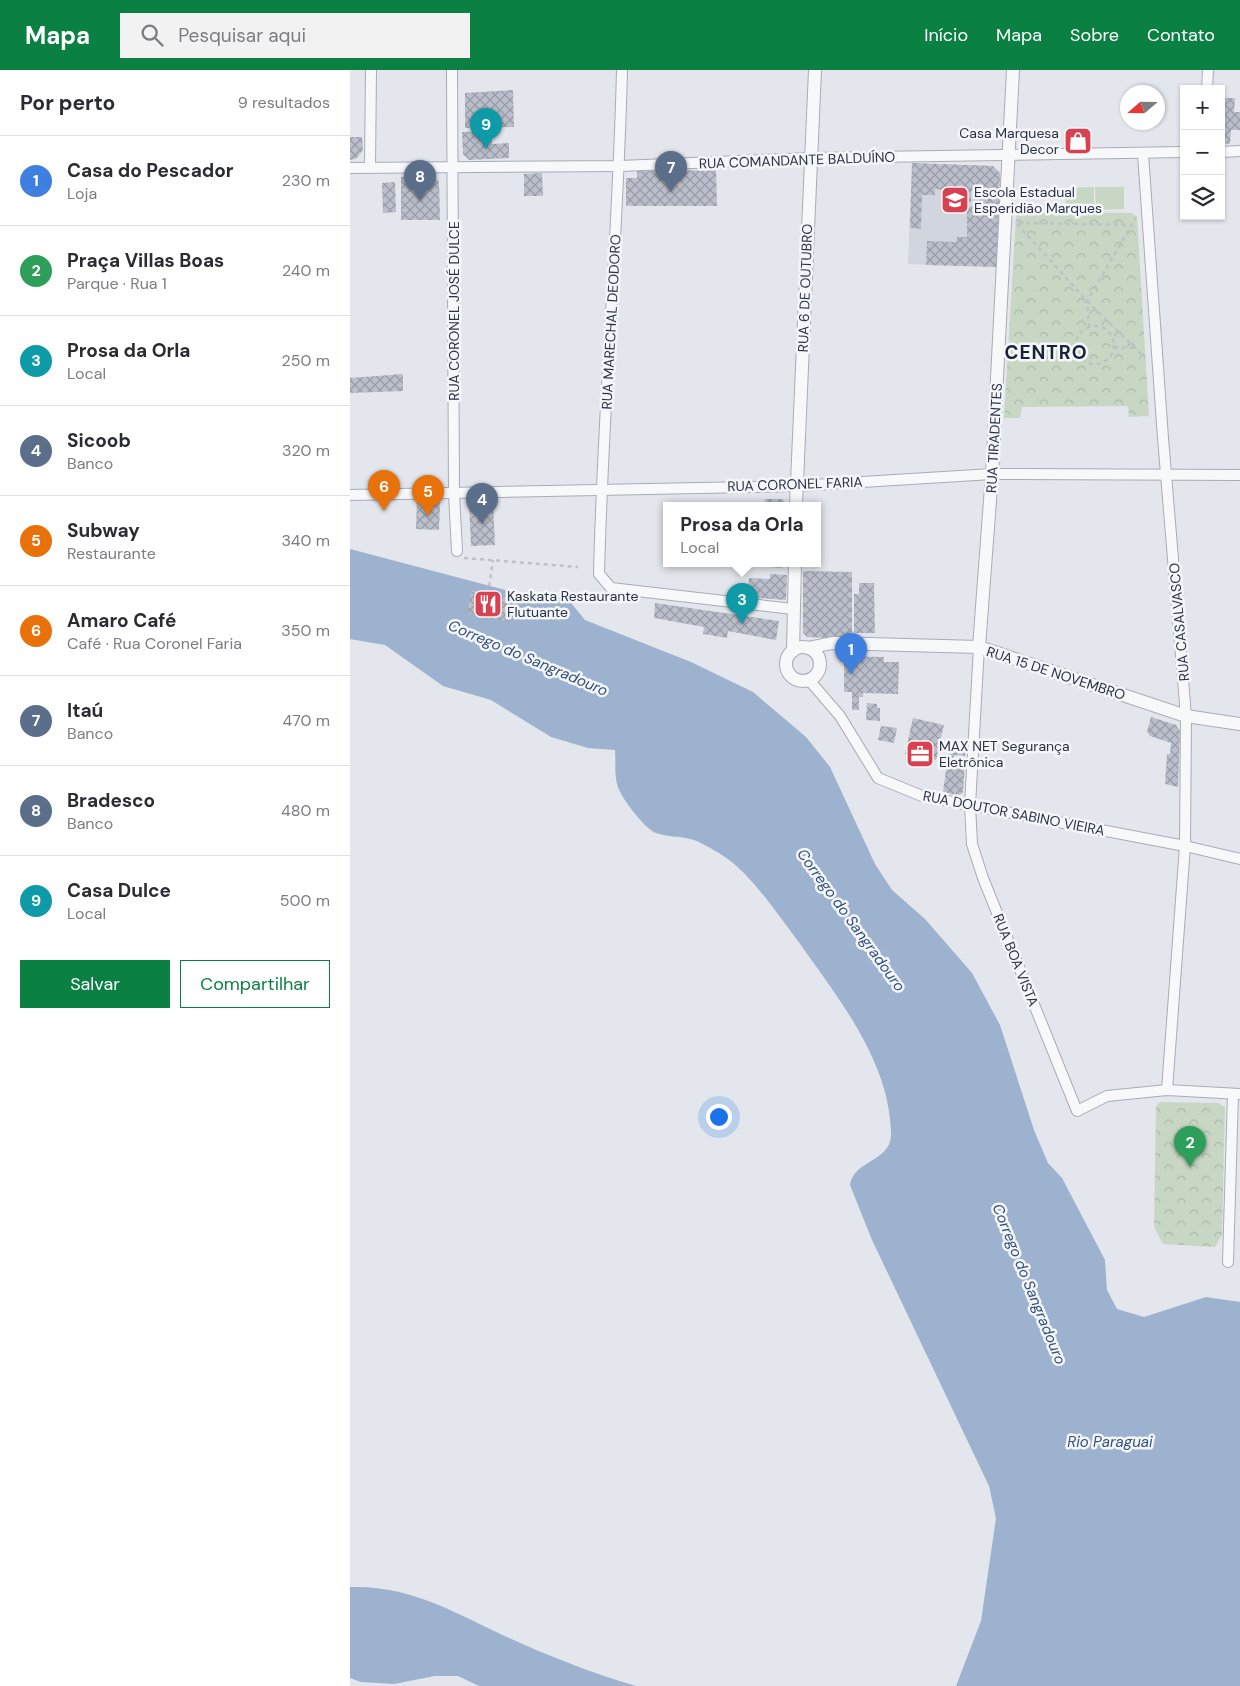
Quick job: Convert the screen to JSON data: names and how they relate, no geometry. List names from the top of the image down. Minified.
{"streets":{"street":["RUA COMANDANTE BALDUÍNO","RUA 6 DE OUTUBRO","RUA CORONEL JOSÉ DULCE","RUA MARECHAL DEODORO","RUA TIRADENTES","RUA CORONEL FARIA","RUA CASALVASCO","RUA 15 DE NOVEMBRO","RUA DOUTOR SABINO VIEIRA","RUA BOA VISTA"]},"crossings":[["RUA COMANDANTE BALDUÍNO","RUA 6 DE OUTUBRO"],["RUA COMANDANTE BALDUÍNO","RUA CORONEL JOSÉ DULCE"],["RUA COMANDANTE BALDUÍNO","RUA MARECHAL DEODORO"],["RUA COMANDANTE BALDUÍNO","RUA TIRADENTES"],["RUA COMANDANTE BALDUÍNO","RUA CASALVASCO"],["RUA 6 DE OUTUBRO","RUA CORONEL FARIA"],["RUA CORONEL JOSÉ DULCE","RUA CORONEL FARIA"],["RUA MARECHAL DEODORO","RUA CORONEL FARIA"],["RUA TIRADENTES","RUA CORONEL FARIA"],["RUA TIRADENTES","RUA 15 DE NOVEMBRO"],["RUA TIRADENTES","RUA DOUTOR SABINO VIEIRA"],["RUA TIRADENTES","RUA BOA VISTA"],["RUA CORONEL FARIA","RUA CASALVASCO"],["RUA CASALVASCO","RUA 15 DE NOVEMBRO"],["RUA CASALVASCO","RUA DOUTOR SABINO VIEIRA"],["RUA CASALVASCO","RUA BOA VISTA"],["RUA 15 DE NOVEMBRO","RUA DOUTOR SABINO VIEIRA"],["RUA DOUTOR SABINO VIEIRA","RUA BOA VISTA"]],"districts":["CENTRO"],"water":["Corrego do Sangradouro","Rio Paraguai"],"places":{"shop":["Casa Marquesa Decor"],"school or university":["Escola Estadual Esperidião Marques"],"restaurant":["Kaskata Restaurante Flutuante"],"office":["MAX NET Segurança Eletrônica"]},"north":"left","page":{"header":"Mapa","search":"Pesquisar aqui","nav":["Início","Mapa","Sobre","Contato"],"heading":["Por perto","9 resultados"],"map_buttons":["+","−"],"pins":["9","7","8","6","5","4","3","1","2"],"list":[{"mark":"1","name":"Casa do Pescador","note":"Loja","value":"230 m"},{"mark":"2","name":"Praça Villas Boas","note":"Parque · Rua 1","value":"240 m"},{"mark":"3","name":"Prosa da Orla","note":"Local","value":"250 m"},{"mark":"4","name":"Sicoob","note":"Banco","value":"320 m"},{"mark":"5","name":"Subway","note":"Restaurante","value":"340 m"},{"mark":"6","name":"Amaro Café","note":"Café · Rua Coronel Faria","value":"350 m"},{"mark":"7","name":"Itaú","note":"Banco","value":"470 m"},{"mark":"8","name":"Bradesco","note":"Banco","value":"480 m"},{"mark":"9","name":"Casa Dulce","note":"Local","value":"500 m"}],"popup":["Prosa da Orla","Local"],"buttons":["Salvar","Compartilhar"]}}
